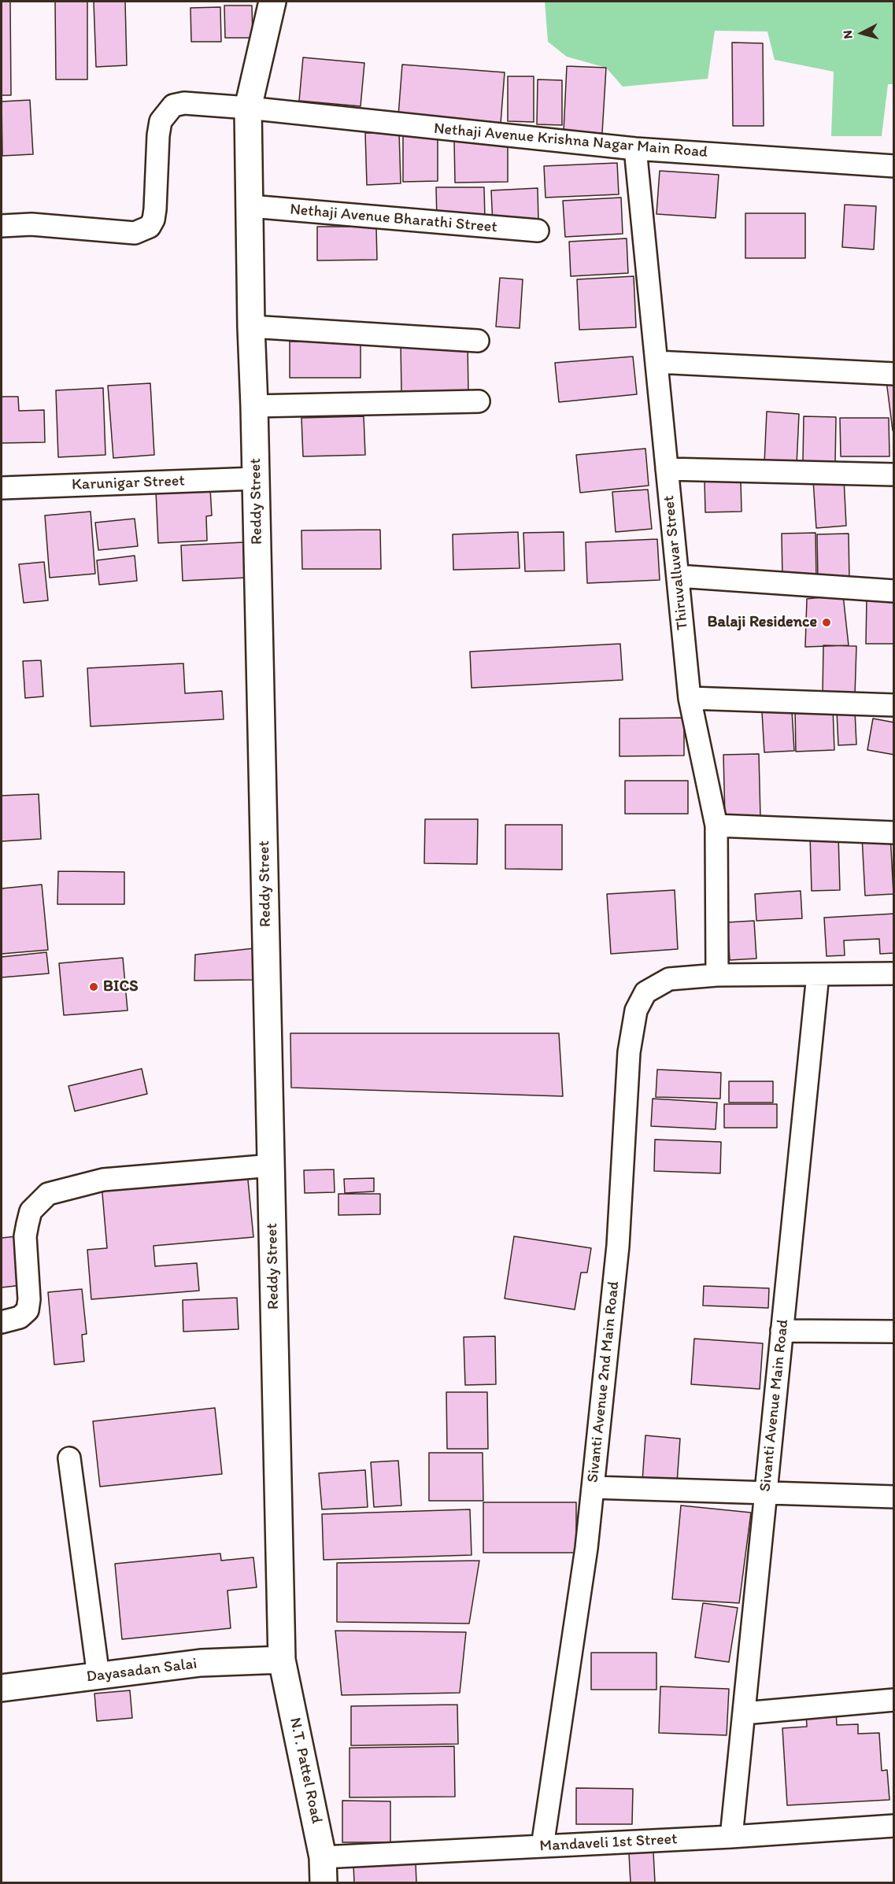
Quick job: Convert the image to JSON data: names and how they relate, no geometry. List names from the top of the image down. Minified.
{"streets":{"street":["Nethaji Avenue Krishna Nagar Main Road","Nethaji Avenue Bharathi Street","Karunigar Street","Reddy Street","Thiruvalluvar Street","Sivanti Avenue 2nd Main Road","Sivanti Avenue Main Road","Dayasadan Salai","N.T. Pattel Road","Mandaveli 1st Street"]},"crossings":[["Nethaji Avenue Krishna Nagar Main Road","Reddy Street"],["Nethaji Avenue Krishna Nagar Main Road","Thiruvalluvar Street"],["Nethaji Avenue Bharathi Street","Reddy Street"],["Karunigar Street","Reddy Street"],["Reddy Street","Dayasadan Salai"],["Reddy Street","N.T. Pattel Road"],["Thiruvalluvar Street","Sivanti Avenue 2nd Main Road"],["Sivanti Avenue 2nd Main Road","Sivanti Avenue Main Road"],["Sivanti Avenue 2nd Main Road","Mandaveli 1st Street"],["Sivanti Avenue Main Road","Mandaveli 1st Street"],["Dayasadan Salai","N.T. Pattel Road"],["N.T. Pattel Road","Mandaveli 1st Street"]],"places":["Balaji Residence","BICS"],"north":"left"}
